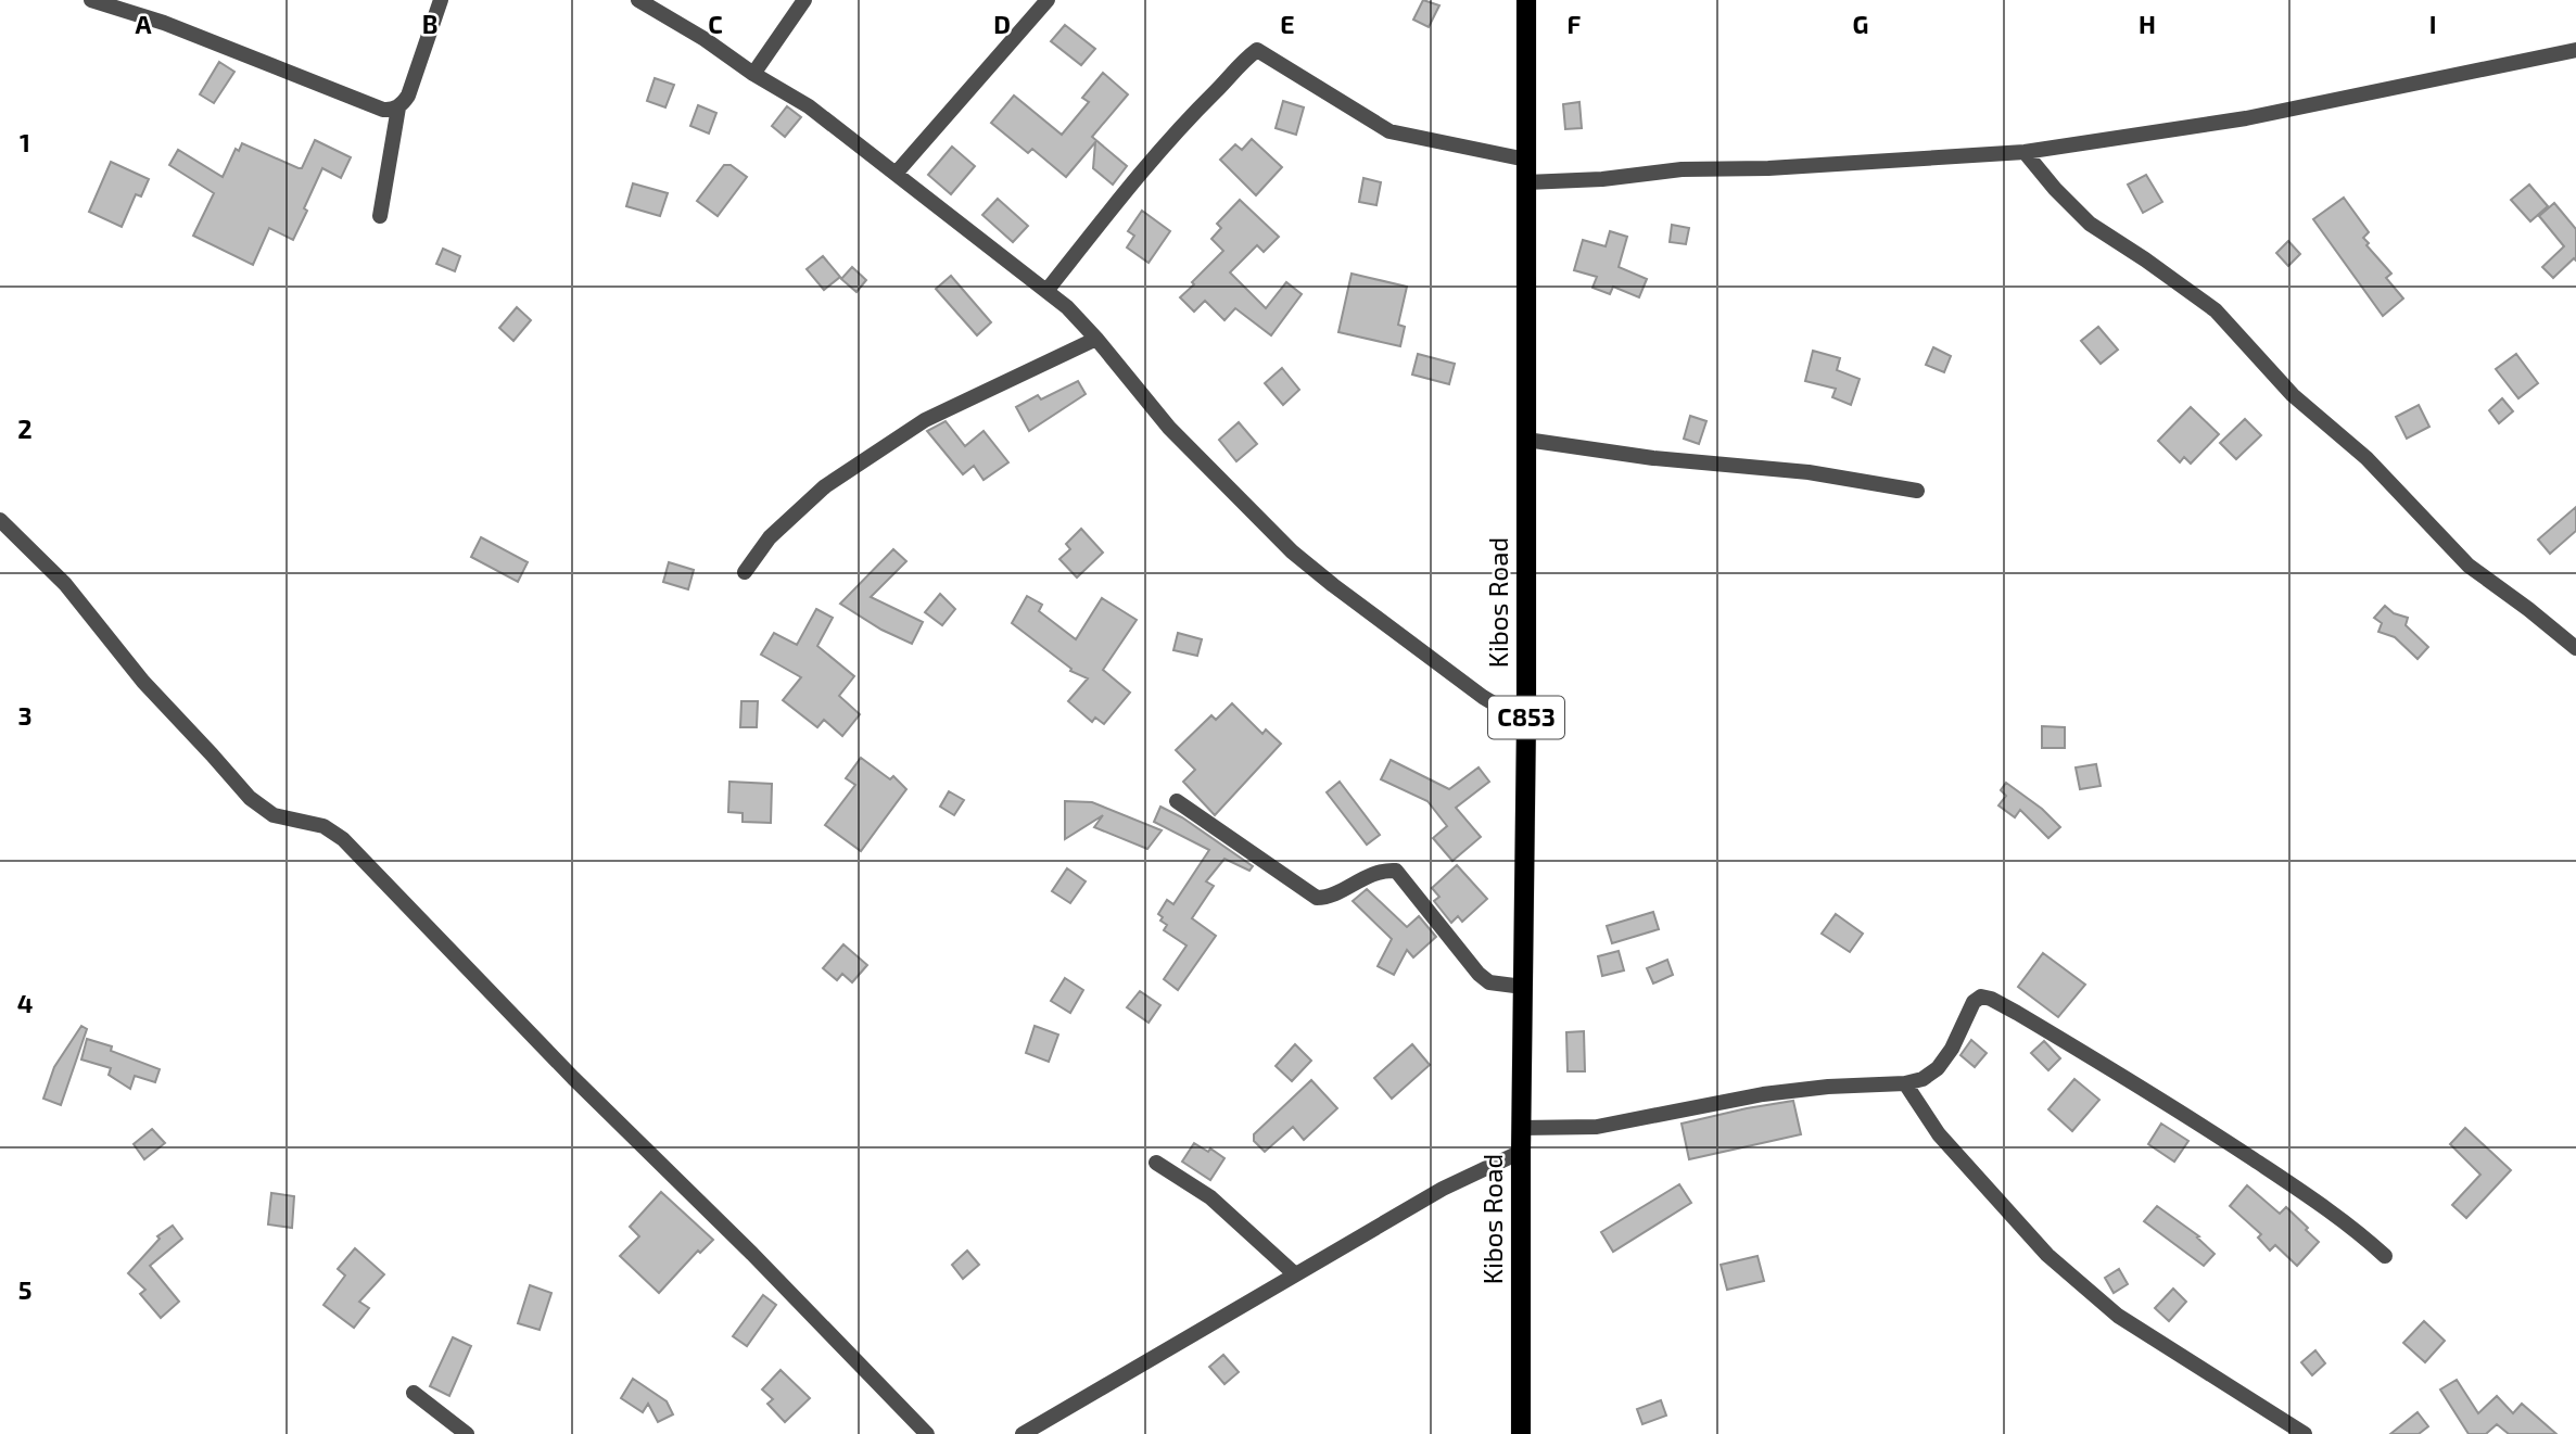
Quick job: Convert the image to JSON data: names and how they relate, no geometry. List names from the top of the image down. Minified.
{"streets":{"main road":["Kibos Road","C853"]},"grid":{"columns":["A","B","C","D","E","F","G","H","I"],"rows":["1","2","3","4","5"]}}
